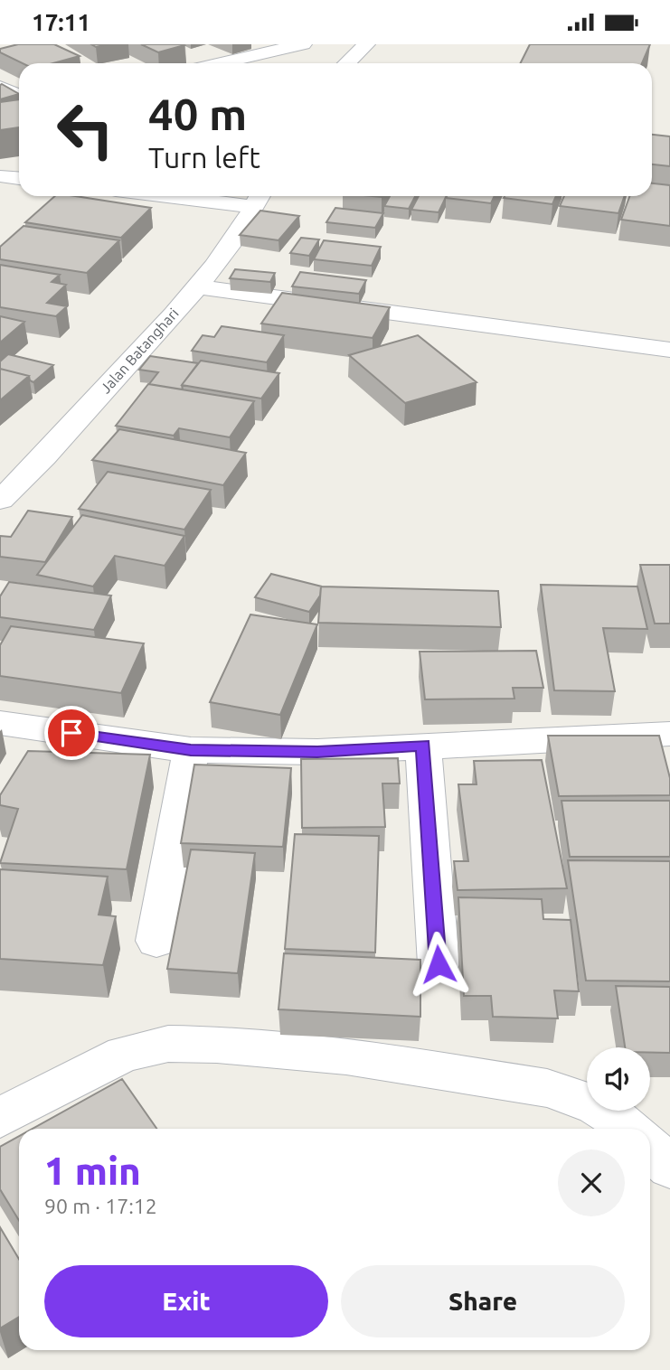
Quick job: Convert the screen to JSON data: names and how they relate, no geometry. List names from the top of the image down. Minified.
{"streets":{"street":["Jalan Batanghari"]},"page":{"status":"17:11","turn":["40 m","Turn left"],"heading":["1 min","90 m · 17:12"],"buttons":["Exit","Share"]}}
